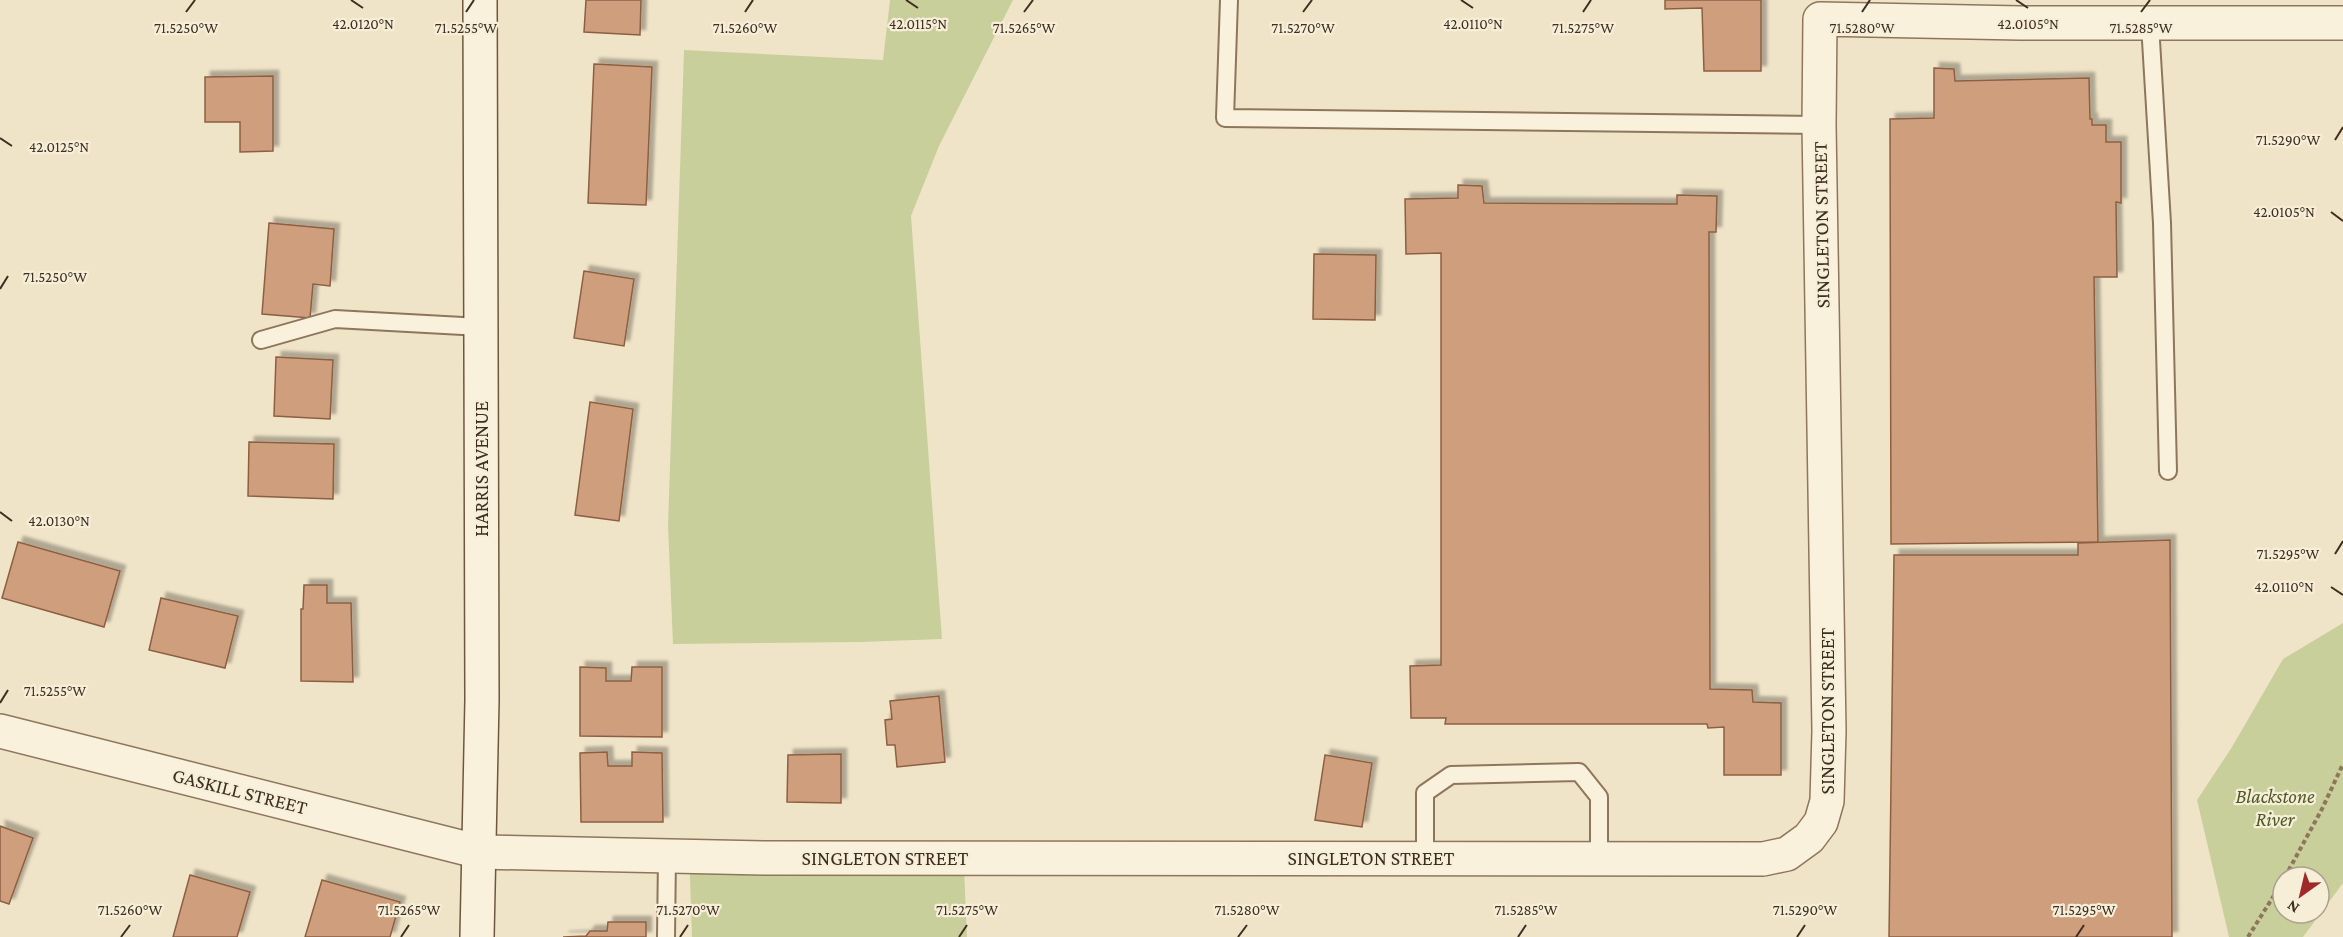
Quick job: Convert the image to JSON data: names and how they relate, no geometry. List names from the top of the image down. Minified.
{"streets":{"street":["SINGLETON STREET","HARRIS AVENUE","GASKILL STREET"]},"crossings":[["SINGLETON STREET","HARRIS AVENUE"],["SINGLETON STREET","GASKILL STREET"],["HARRIS AVENUE","GASKILL STREET"]],"parks":["Blackstone River"],"north":"bottom left","coordinates":["42.0120°N","42.0115°N","42.0110°N","42.0105°N","71.5250°W","71.5255°W","71.5260°W","71.5265°W","71.5270°W","71.5275°W","71.5280°W","71.5285°W","71.5290°W","42.0125°N","42.0130°N","71.5295°W"]}
